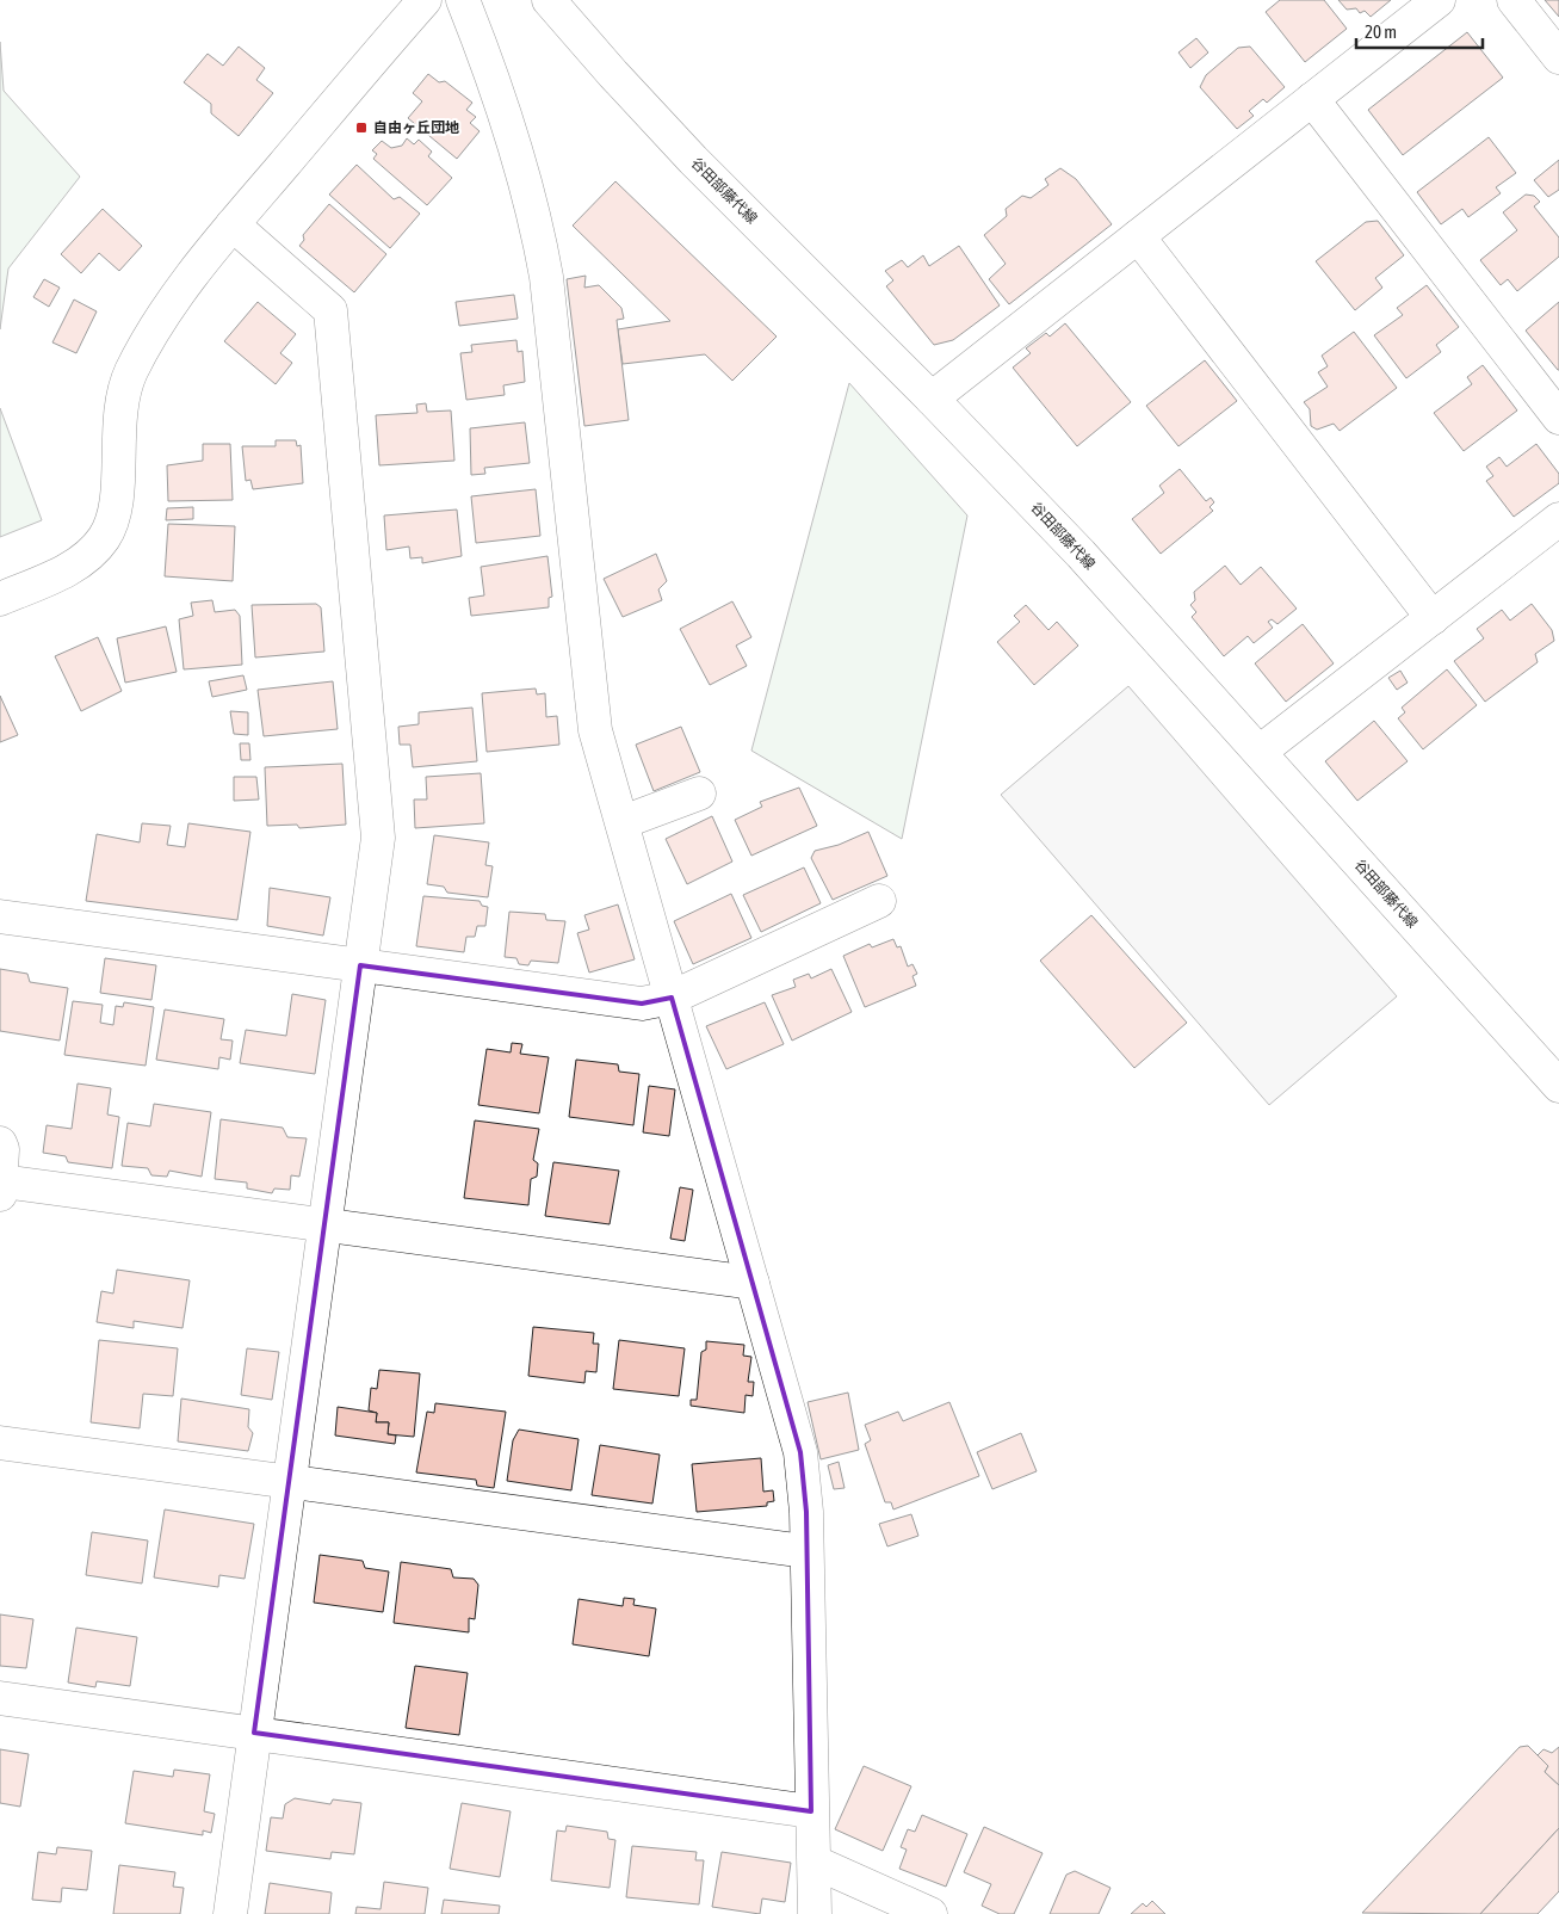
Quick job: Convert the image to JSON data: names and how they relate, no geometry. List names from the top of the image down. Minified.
{"streets":{"street":["谷田部藤代線"]},"places":{"transit":["自由ヶ丘団地"]},"scale_bar":"20 m"}
